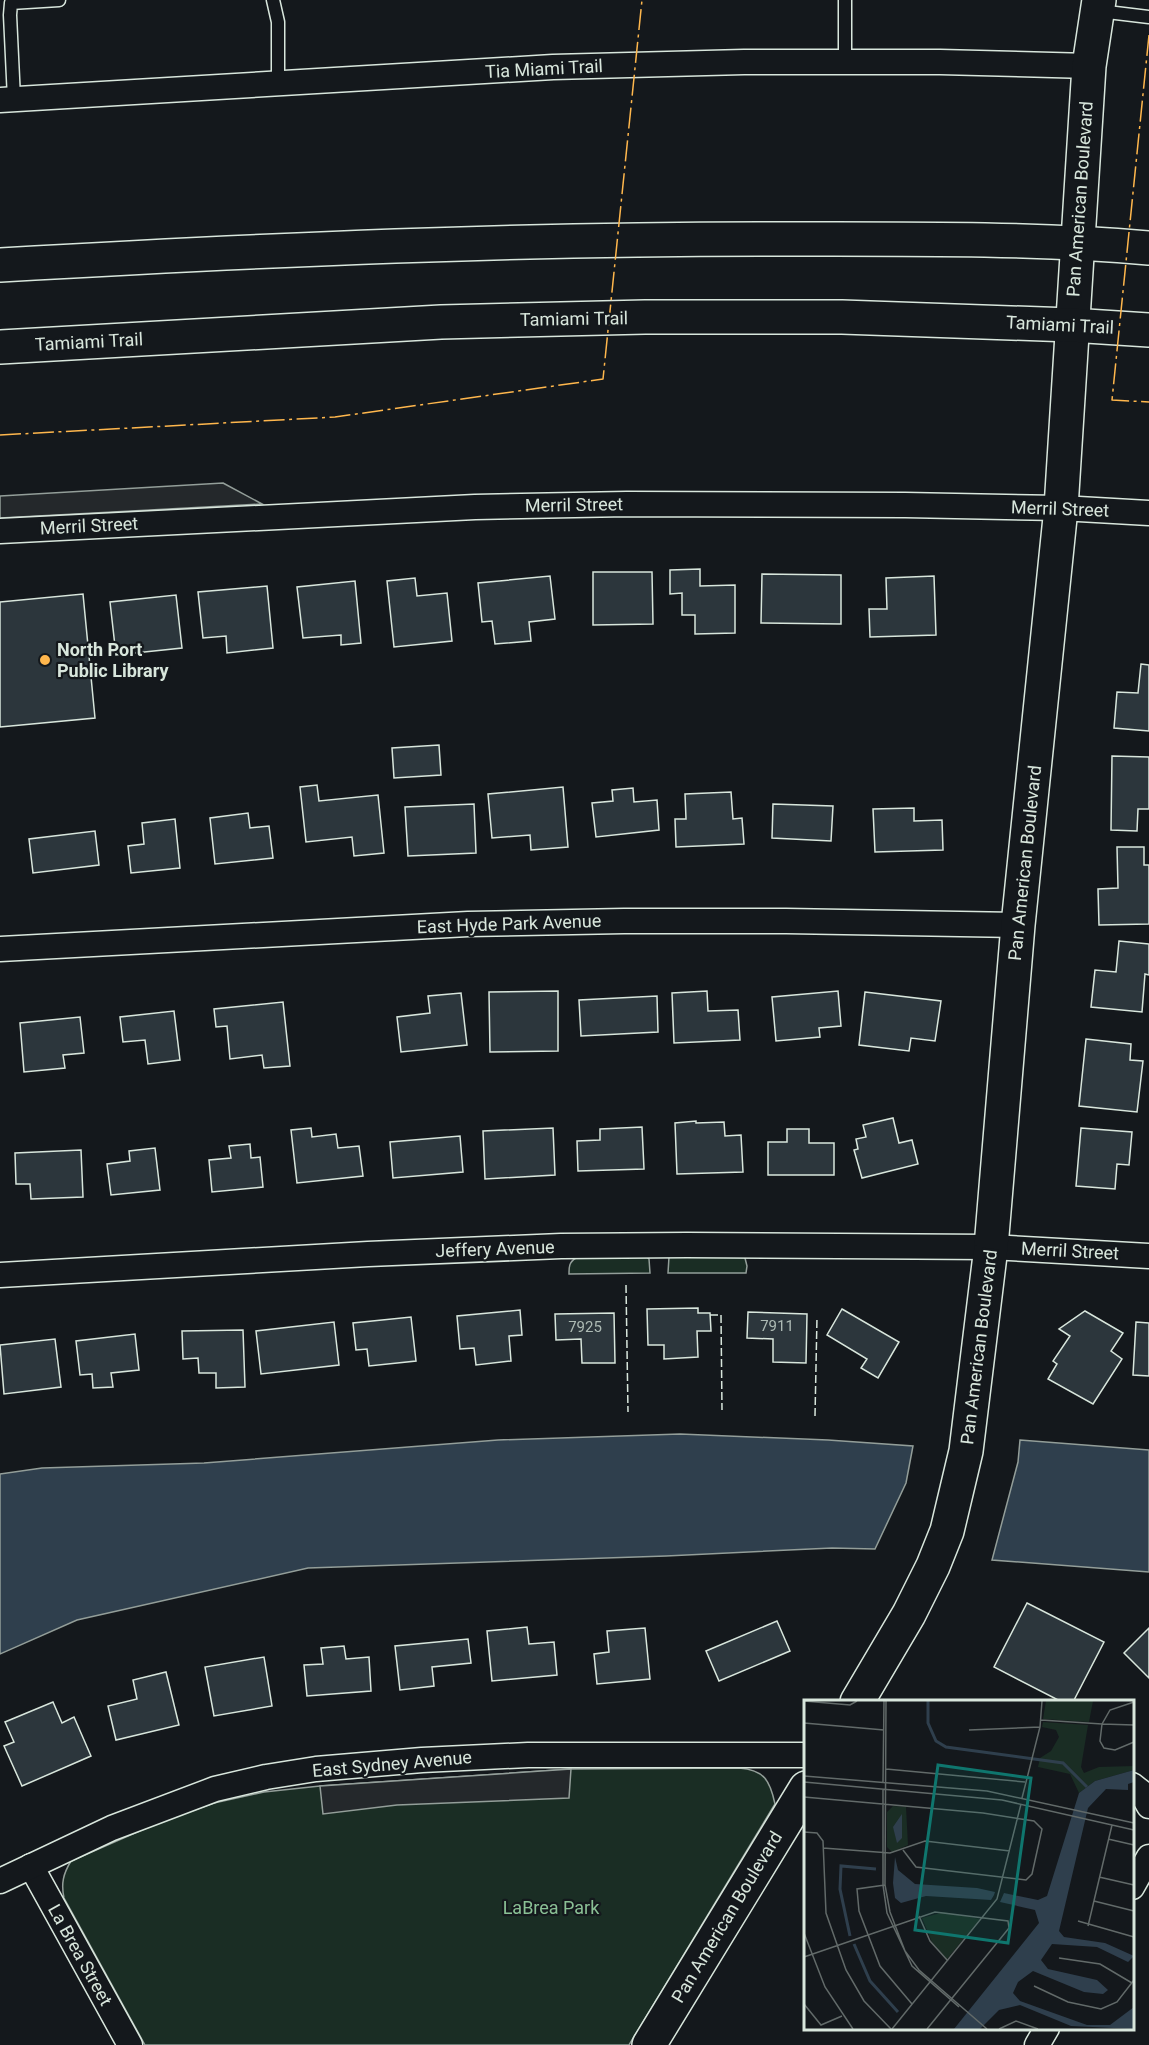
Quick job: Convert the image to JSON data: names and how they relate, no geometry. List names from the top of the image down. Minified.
{"streets":{"main road":["Pan American Boulevard","Tamiami Trail"],"street":["Tia Miami Trail","Merril Street","East Hyde Park Avenue","Jeffery Avenue","East Sydney Avenue","La Brea Street"]},"crossings":[["Tia Miami Trail","Pan American Boulevard"],["Pan American Boulevard","Tamiami Trail"],["Pan American Boulevard","Merril Street"],["Pan American Boulevard","East Hyde Park Avenue"],["Pan American Boulevard","Jeffery Avenue"],["Merril Street","Jeffery Avenue"],["East Sydney Avenue","La Brea Street"]],"parks":["LaBrea Park"],"places":["North Port Public Library"],"house_numbers":["7911","7925"]}
